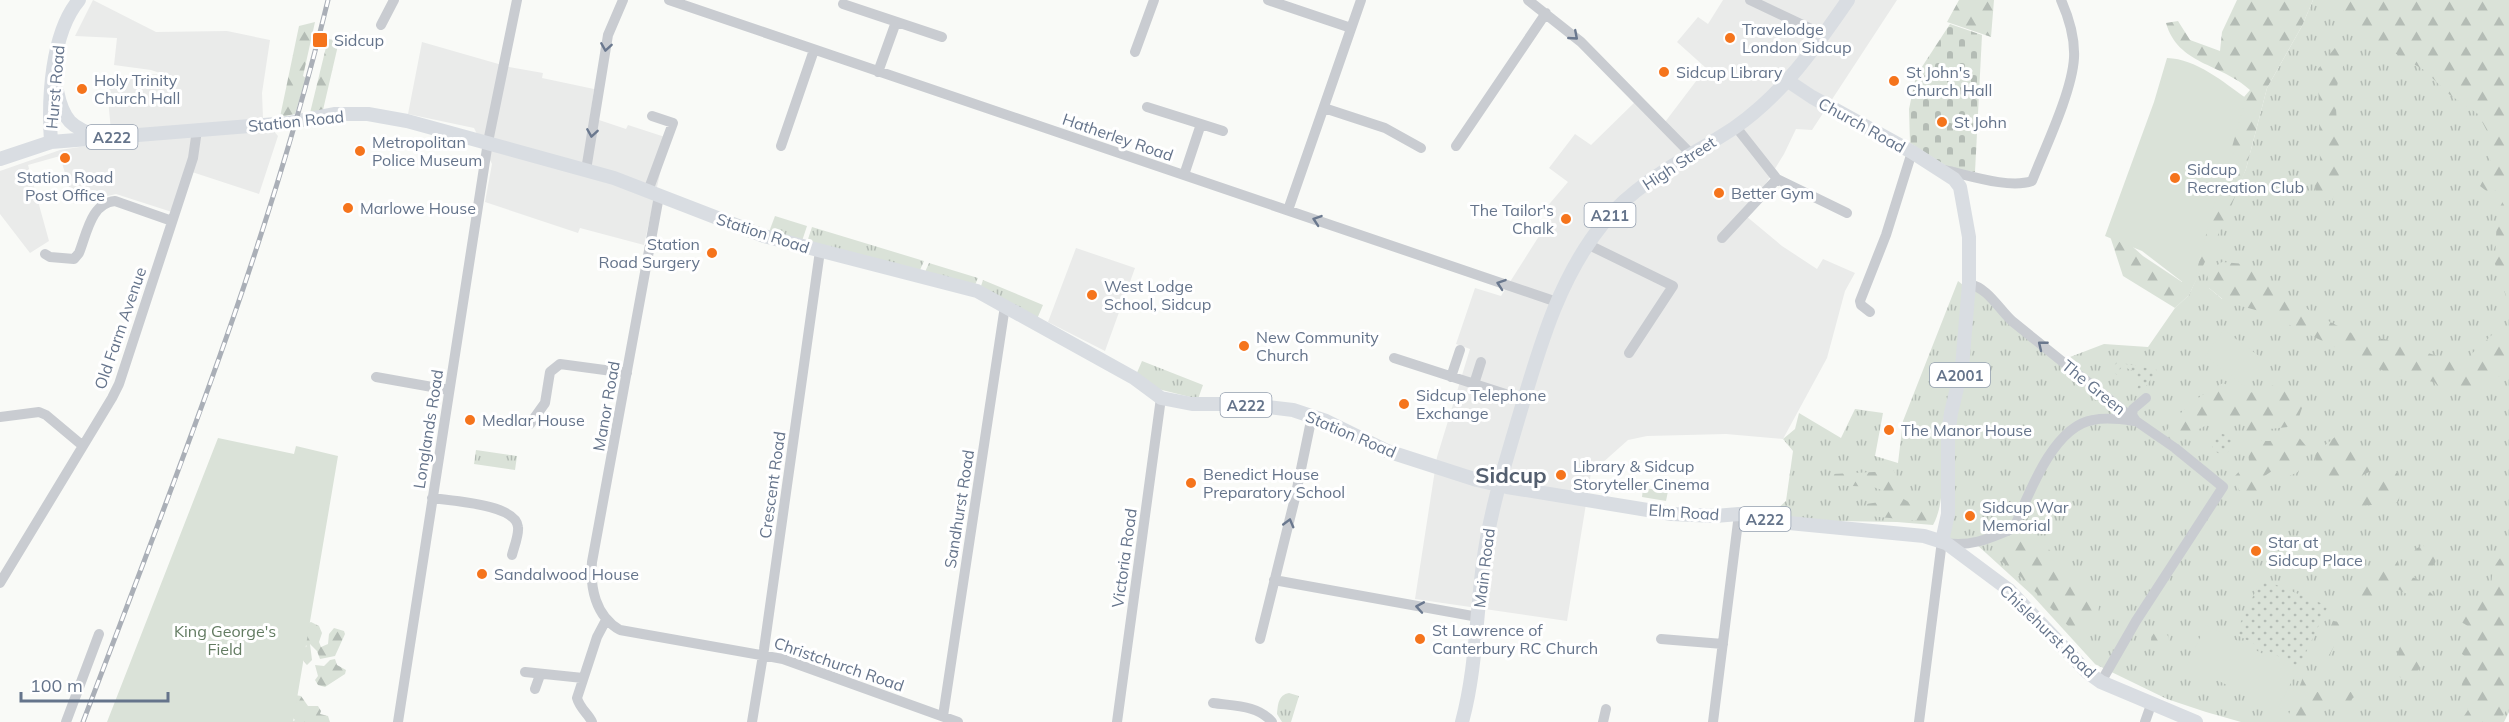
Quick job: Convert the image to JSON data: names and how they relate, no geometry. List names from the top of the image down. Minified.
{"streets":{"main road":["Hurst Road","Station Road","Church Road","A222","High Street","A211","A2001","Elm Road","Main Road","Chislehurst Road"],"street":["Hatherley Road","Old Farm Avenue","The Green","Manor Road","Longlands Road","Crescent Road","Sandhurst Road","Victoria Road","Christchurch Road"]},"crossings":[["Hurst Road","Station Road"],["Hurst Road","A222"],["Station Road","A222"],["Station Road","High Street"],["Station Road","Old Farm Avenue"],["Station Road","Manor Road"],["Station Road","Longlands Road"],["Station Road","Crescent Road"],["Station Road","Sandhurst Road"],["Station Road","Elm Road"],["Station Road","Victoria Road"],["Station Road","Main Road"],["Church Road","High Street"],["Church Road","A2001"],["Hatherley Road","High Street"],["High Street","Elm Road"],["High Street","Main Road"],["A2001","The Green"],["A2001","Elm Road"],["A2001","Chislehurst Road"],["The Green","Chislehurst Road"],["Manor Road","Christchurch Road"],["Crescent Road","Christchurch Road"],["Sandhurst Road","Christchurch Road"],["Elm Road","Main Road"],["Elm Road","Chislehurst Road"]],"one_way":["The Green"],"districts":["Sidcup"],"parks":["King George's Field"],"places":{"other":["Travelodge London Sidcup","Sidcup Library","St John's Church Hall","Holy Trinity Church Hall","St John","Metropolitan Police Museum","Station Road Post Office","Sidcup Recreation Club","Better Gym","Marlowe House","The Tailor's Chalk","Station Road Surgery","West Lodge School, Sidcup","New Community Church","Sidcup Telephone Exchange","Medlar House","The Manor House","Library & Sidcup Storyteller Cinema","Benedict House Preparatory School","Sidcup War Memorial","Star at Sidcup Place","Sandalwood House","St Lawrence of Canterbury RC Church"],"transit":["Sidcup"]},"scale_bar":"100 m"}
